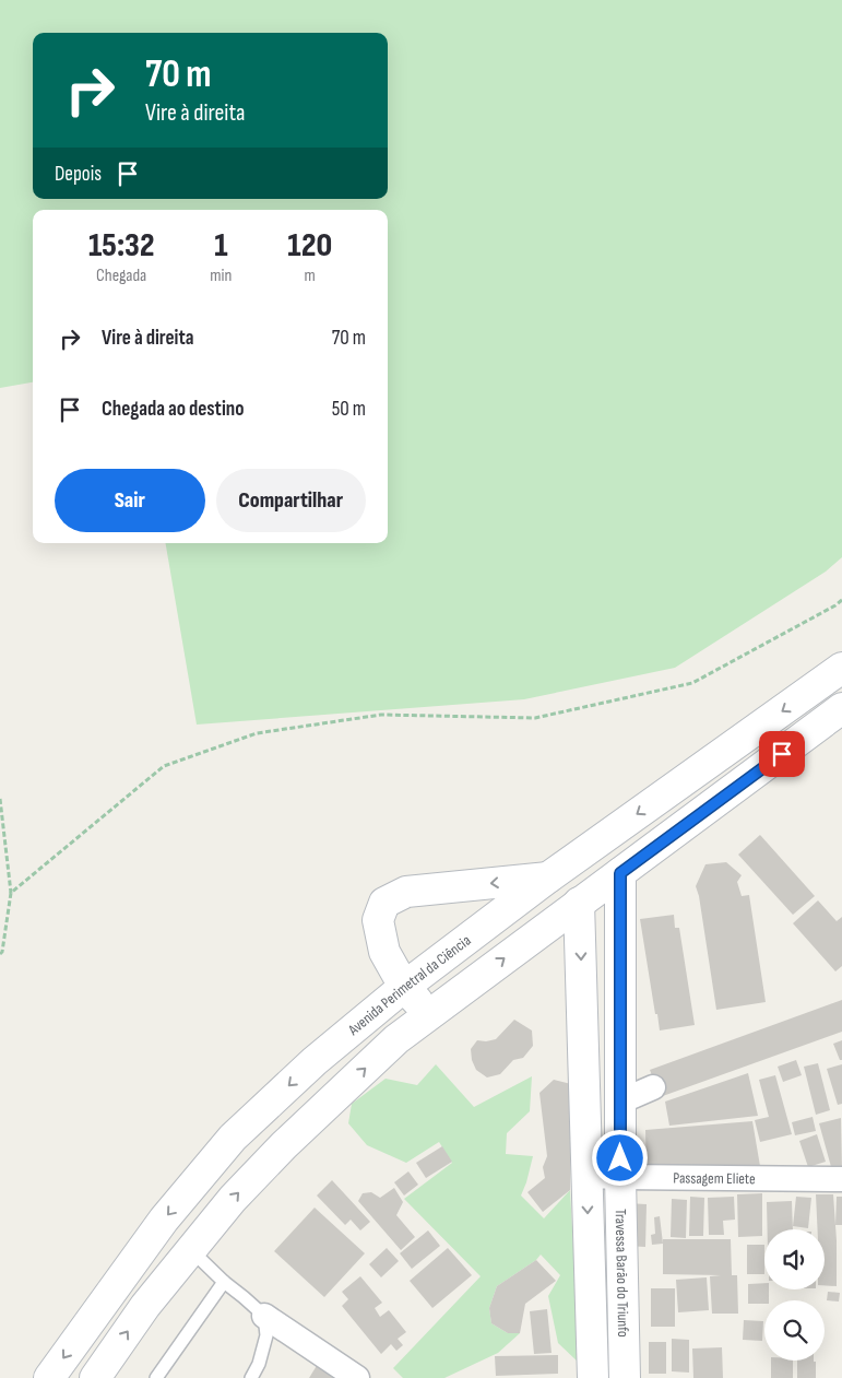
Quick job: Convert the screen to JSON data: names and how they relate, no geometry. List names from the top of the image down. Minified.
{"streets":{"main road":["Avenida Perimetral da Ciência","Travessa Barão do Triunfo"],"street":["Passagem Eliete"]},"crossings":[["Passagem Eliete","Travessa Barão do Triunfo"]],"page":{"turn":["70 m","Vire à direita"],"then":"Depois","eta":["15:32","Chegada","1","min","120","m"],"list":[{"name":"Vire à direita","value":"70 m"},{"name":"Chegada ao destino","value":"50 m"}],"buttons":["Sair","Compartilhar"]}}
